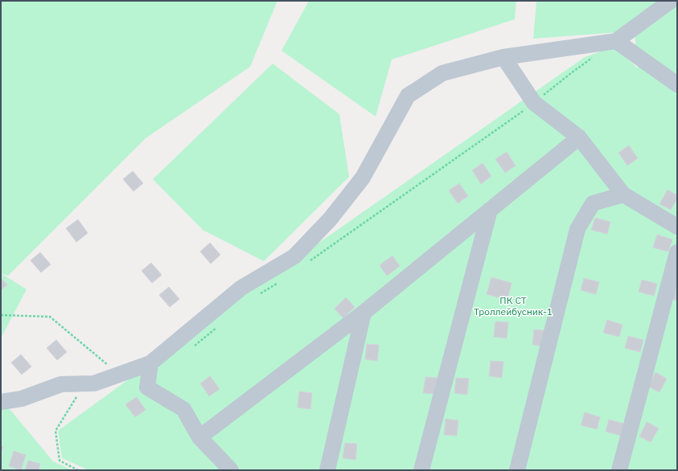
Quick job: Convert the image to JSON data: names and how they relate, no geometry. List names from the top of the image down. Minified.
{"parks":["ПК СТ Троллейбусник-1"]}
